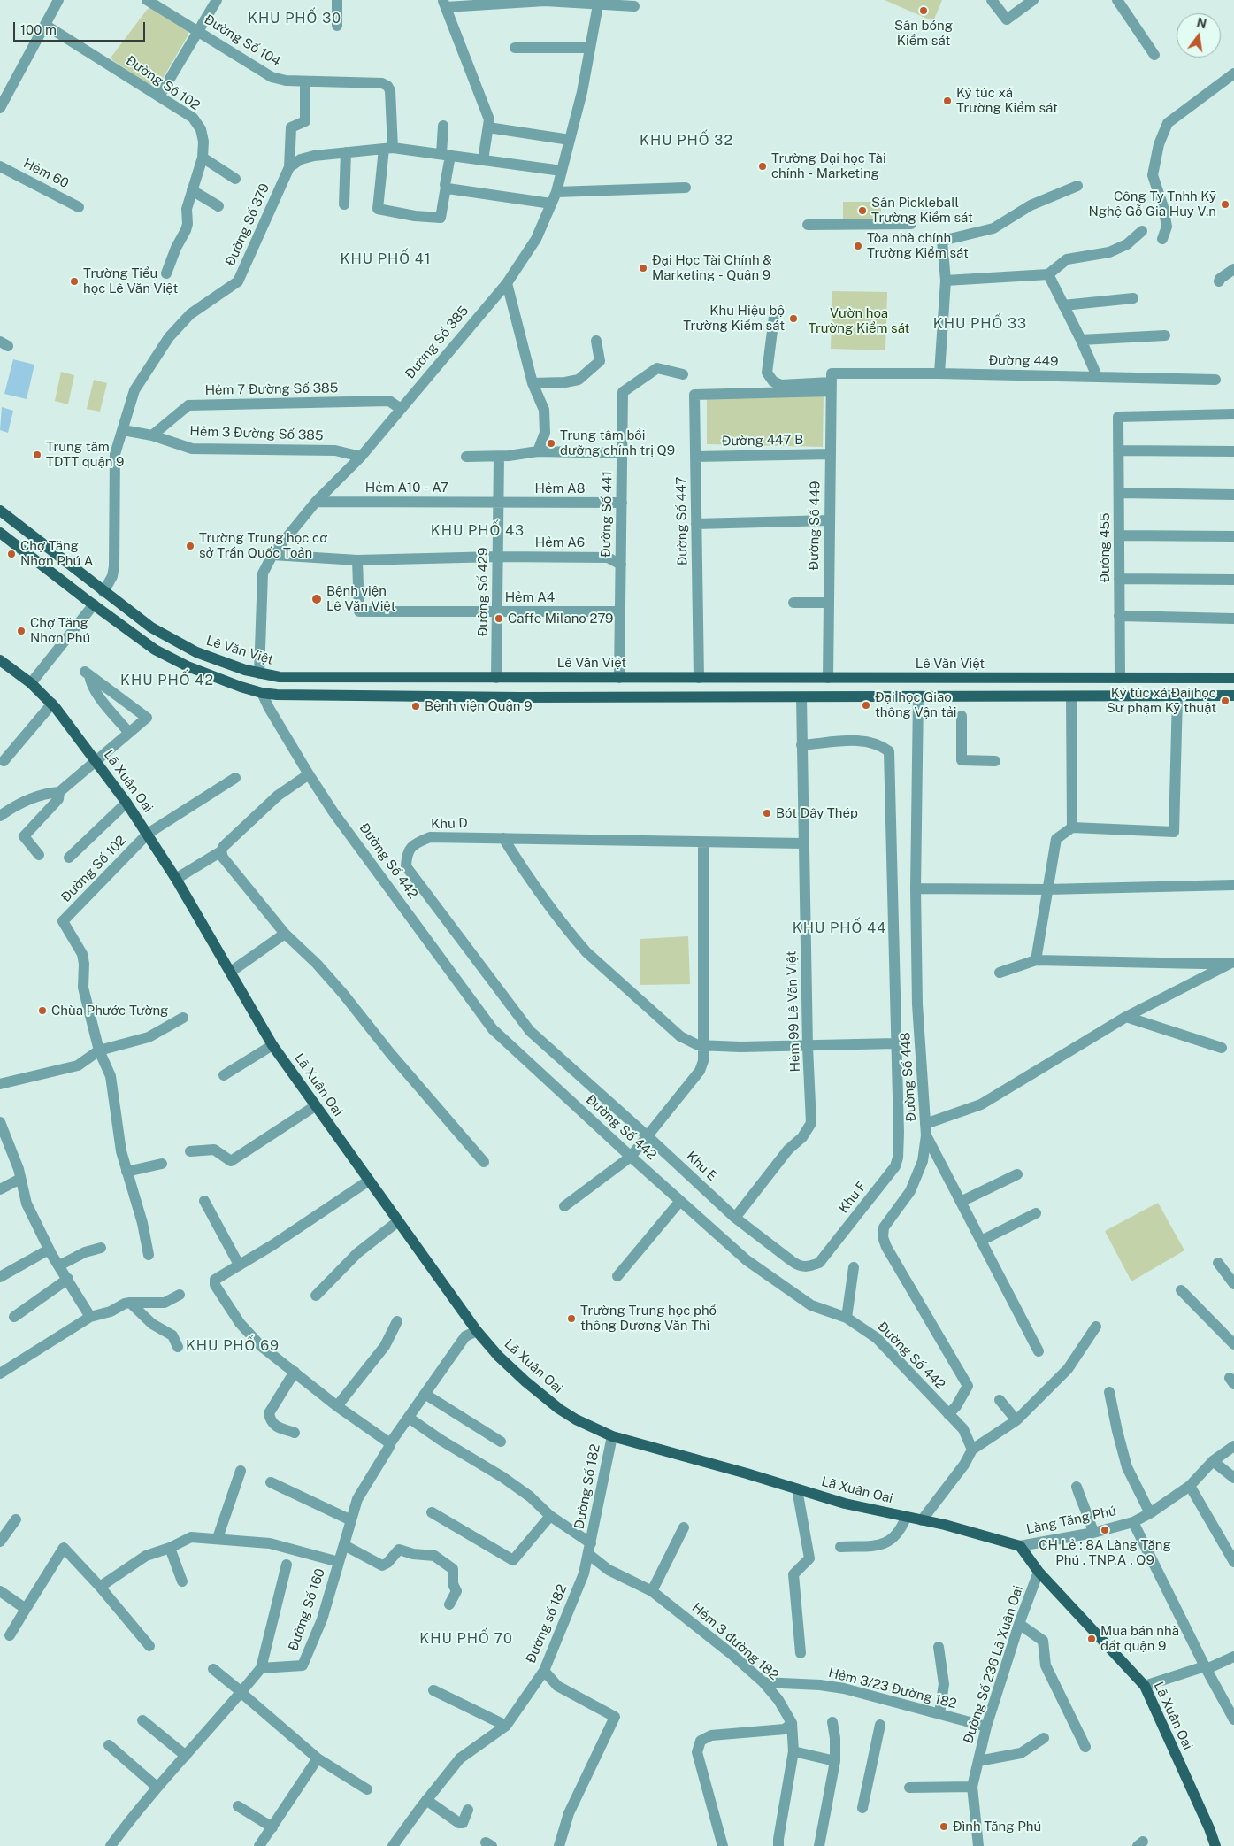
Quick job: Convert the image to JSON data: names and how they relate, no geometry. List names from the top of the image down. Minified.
{"streets":{"main road":["Lê Văn Việt","Lã Xuân Oai"],"street":["Đường Số 104","Đường Số 102","Hẻm 60","Đường Số 379","Đường Số 385","Đường 449","Hẻm 7 Đường Số 385","Hẻm 3 Đường Số 385","Đường 447 B","Hẻm A10 - A7","Hẻm A8","Đường Số 441","Đường Số 447","Đường Số 449","Hẻm A6","Đường 455","Đường Số 429","Hẻm A4","Khu D","Đường Số 442","Hẻm 99 Lê Văn Việt","Đường Số 448","Khu E","Khu F","Đường Số 182","Làng Tăng Phú","Đường Số 160","Đường số 182","Hẻm 3 đường 182","Đường Số 236 Lã Xuân Oai","Hẻm 3/23 Đường 182"]},"crossings":[["Đường Số 102","Lã Xuân Oai"],["Đường Số 379","Hẻm 3 Đường Số 385"],["Đường Số 379","Lê Văn Việt"],["Đường Số 385","Hẻm 7 Đường Số 385"],["Đường Số 385","Hẻm 3 Đường Số 385"],["Đường Số 385","Hẻm A10 - A7"],["Đường Số 385","Hẻm A6"],["Đường Số 385","Lê Văn Việt"],["Đường 449","Đường Số 447"],["Đường 449","Đường Số 449"],["Hẻm 7 Đường Số 385","Hẻm 3 Đường Số 385"],["Đường 447 B","Đường Số 447"],["Đường 447 B","Đường Số 449"],["Hẻm A10 - A7","Hẻm A8"],["Hẻm A10 - A7","Đường Số 429"],["Hẻm A8","Đường Số 441"],["Hẻm A8","Đường Số 429"],["Đường Số 441","Hẻm A6"],["Đường Số 441","Hẻm A4"],["Đường Số 441","Lê Văn Việt"],["Đường Số 447","Đường Số 449"],["Đường Số 447","Lê Văn Việt"],["Đường Số 449","Lê Văn Việt"],["Hẻm A6","Đường Số 429"],["Hẻm A6","Hẻm A4"],["Đường 455","Lê Văn Việt"],["Đường Số 429","Hẻm A4"],["Đường Số 429","Lê Văn Việt"],["Lã Xuân Oai","Đường Số 182"],["Lã Xuân Oai","Làng Tăng Phú"],["Lã Xuân Oai","Đường Số 160"],["Lã Xuân Oai","Đường Số 236 Lã Xuân Oai"],["Khu D","Khu E"],["Đường Số 442","Đường Số 448"],["Hẻm 99 Lê Văn Việt","Khu E"],["Hẻm 99 Lê Văn Việt","Khu F"],["Khu E","Khu F"],["Đường Số 182","Đường số 182"],["Đường Số 182","Hẻm 3 đường 182"],["Đường Số 160","Hẻm 3 đường 182"],["Đường số 182","Hẻm 3 đường 182"],["Hẻm 3 đường 182","Hẻm 3/23 Đường 182"],["Đường Số 236 Lã Xuân Oai","Hẻm 3/23 Đường 182"]],"districts":["KHU PHỐ 30","KHU PHỐ 32","KHU PHỐ 41","KHU PHỐ 33","KHU PHỐ 43","KHU PHỐ 42","KHU PHỐ 44","KHU PHỐ 69","KHU PHỐ 70"],"parks":["Vườn hoa Trường Kiểm sát"],"places":["Sân bóng Kiểm sát","Ký túc xá Trường Kiểm sát","Trường Đại học Tài chính - Marketing","Công Ty Tnhh Kỹ Nghệ Gỗ Gia Huy V.n","Sân Pickleball Trường Kiểm sát","Tòa nhà chính Trường Kiểm sát","Đại Học Tài Chính & Marketing - Quận 9","Trường Tiểu học Lê Văn Việt","Khu Hiệu bộ Trường Kiểm sát","Trung tâm bồi dưỡng chính trị Q9","Trung tâm TDTT quận 9","Trường Trung học cơ sở Trần Quốc Toản","Chợ Tăng Nhơn Phú A","Bệnh viện Lê Văn Việt","Caffe Milano 279","Chợ Tăng Nhơn Phú","Ký túc xá Đại học Sư phạm Kỹ thuật","Đại học Giao thông Vận tải","Bệnh viện Quận 9","Bót Dây Thép","Chùa Phước Tường","Trường Trung học phổ thông Dương Văn Thì","CH Lẻ : 8A Làng Tăng Phú . TNP.A . Q9","Mua bán nhà đất quận 9","Đình Tăng Phú"],"scale_bar":"100 m","north":"top"}
